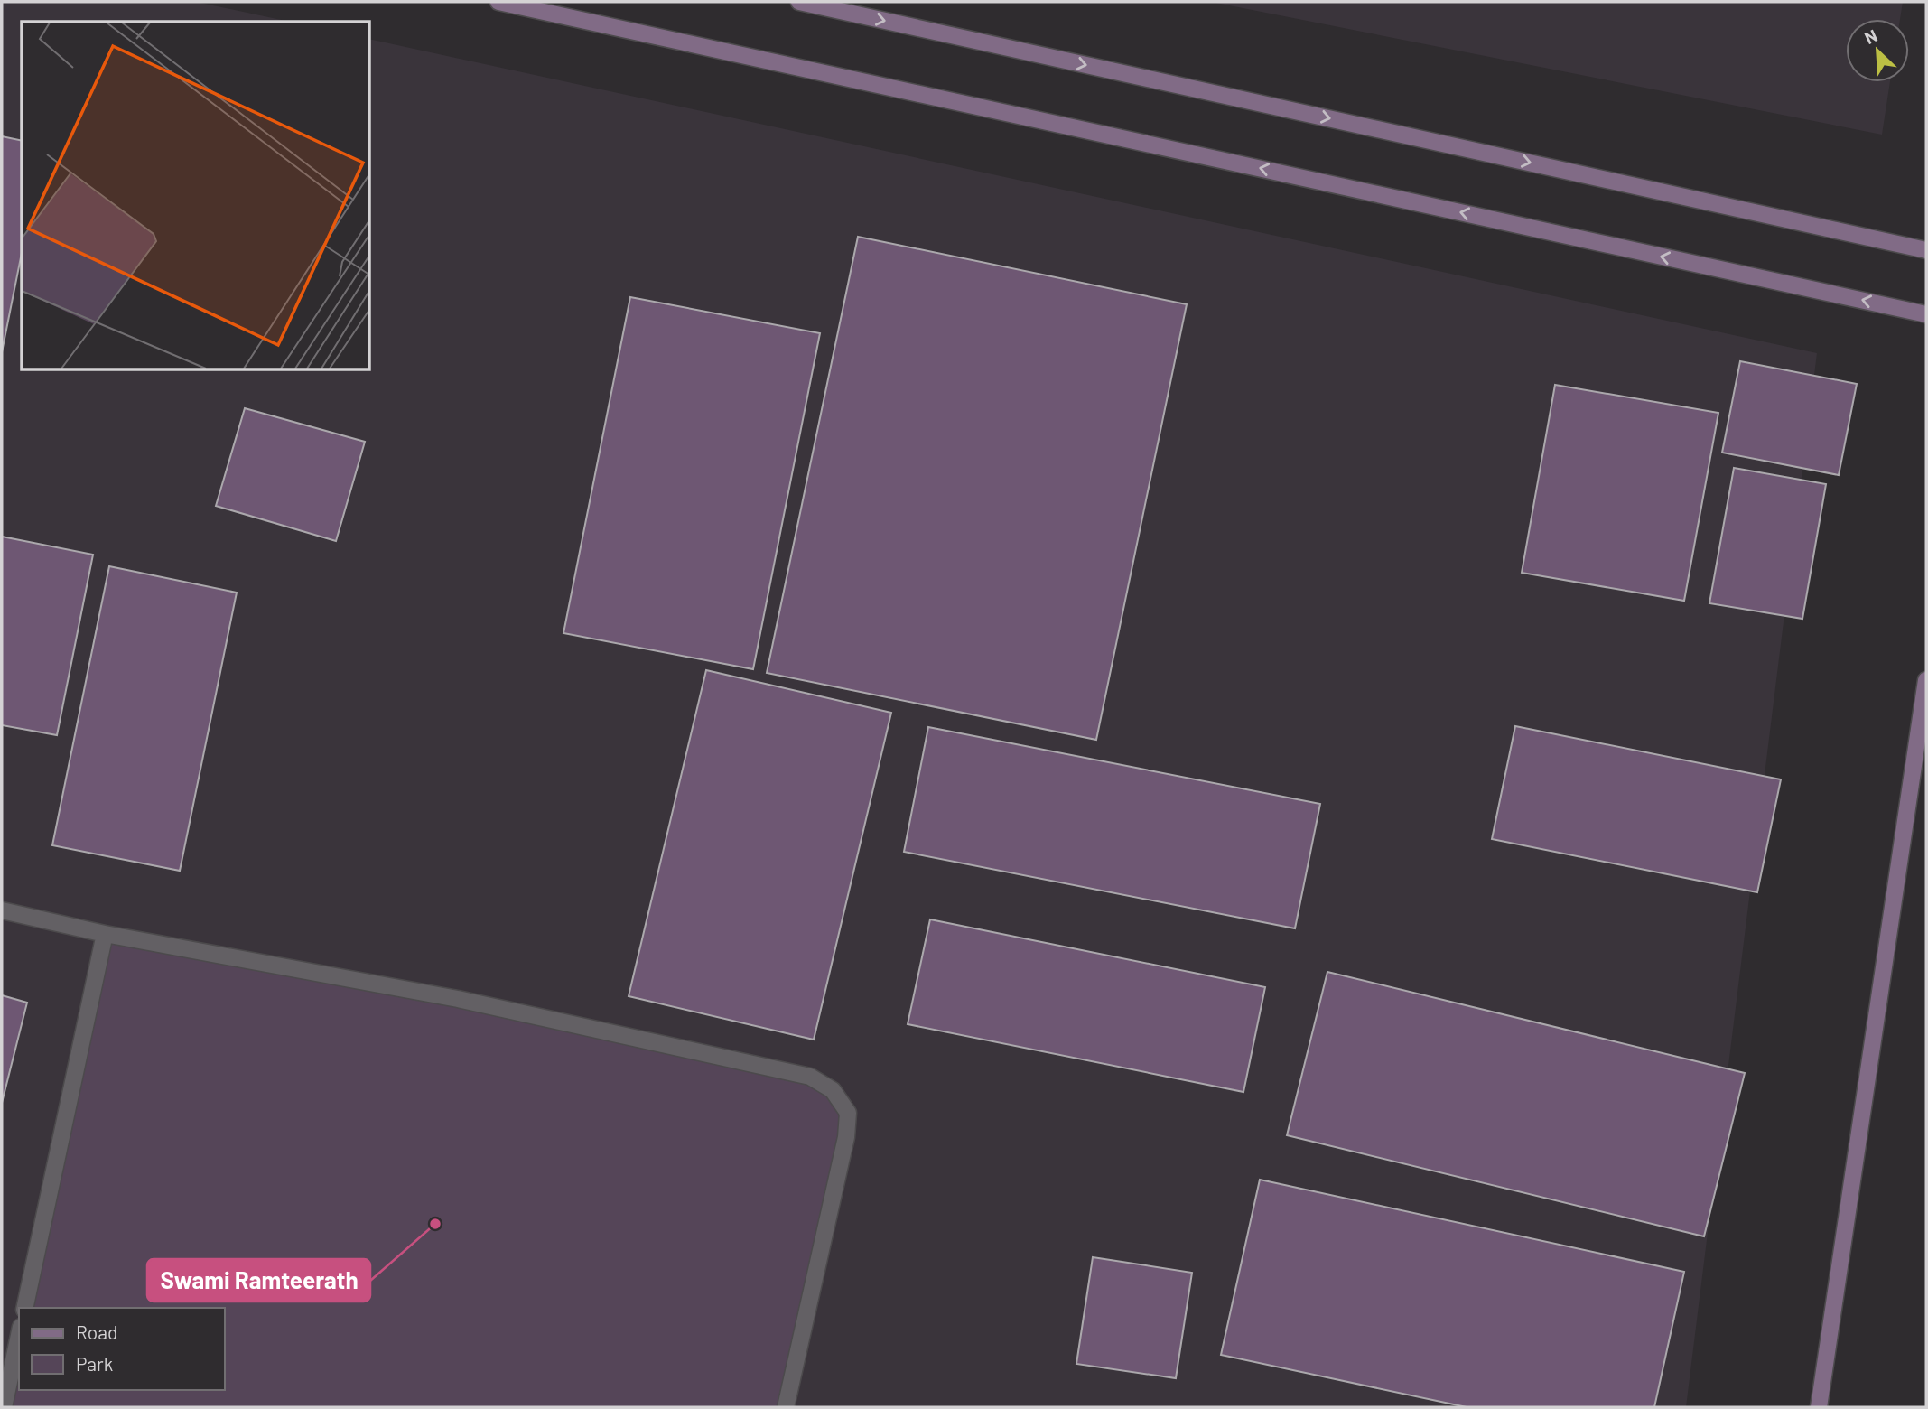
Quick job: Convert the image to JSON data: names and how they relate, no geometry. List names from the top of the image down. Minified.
{"places":["Swami Ramteerath"],"legend":["Road","Park"],"north":"top left"}
